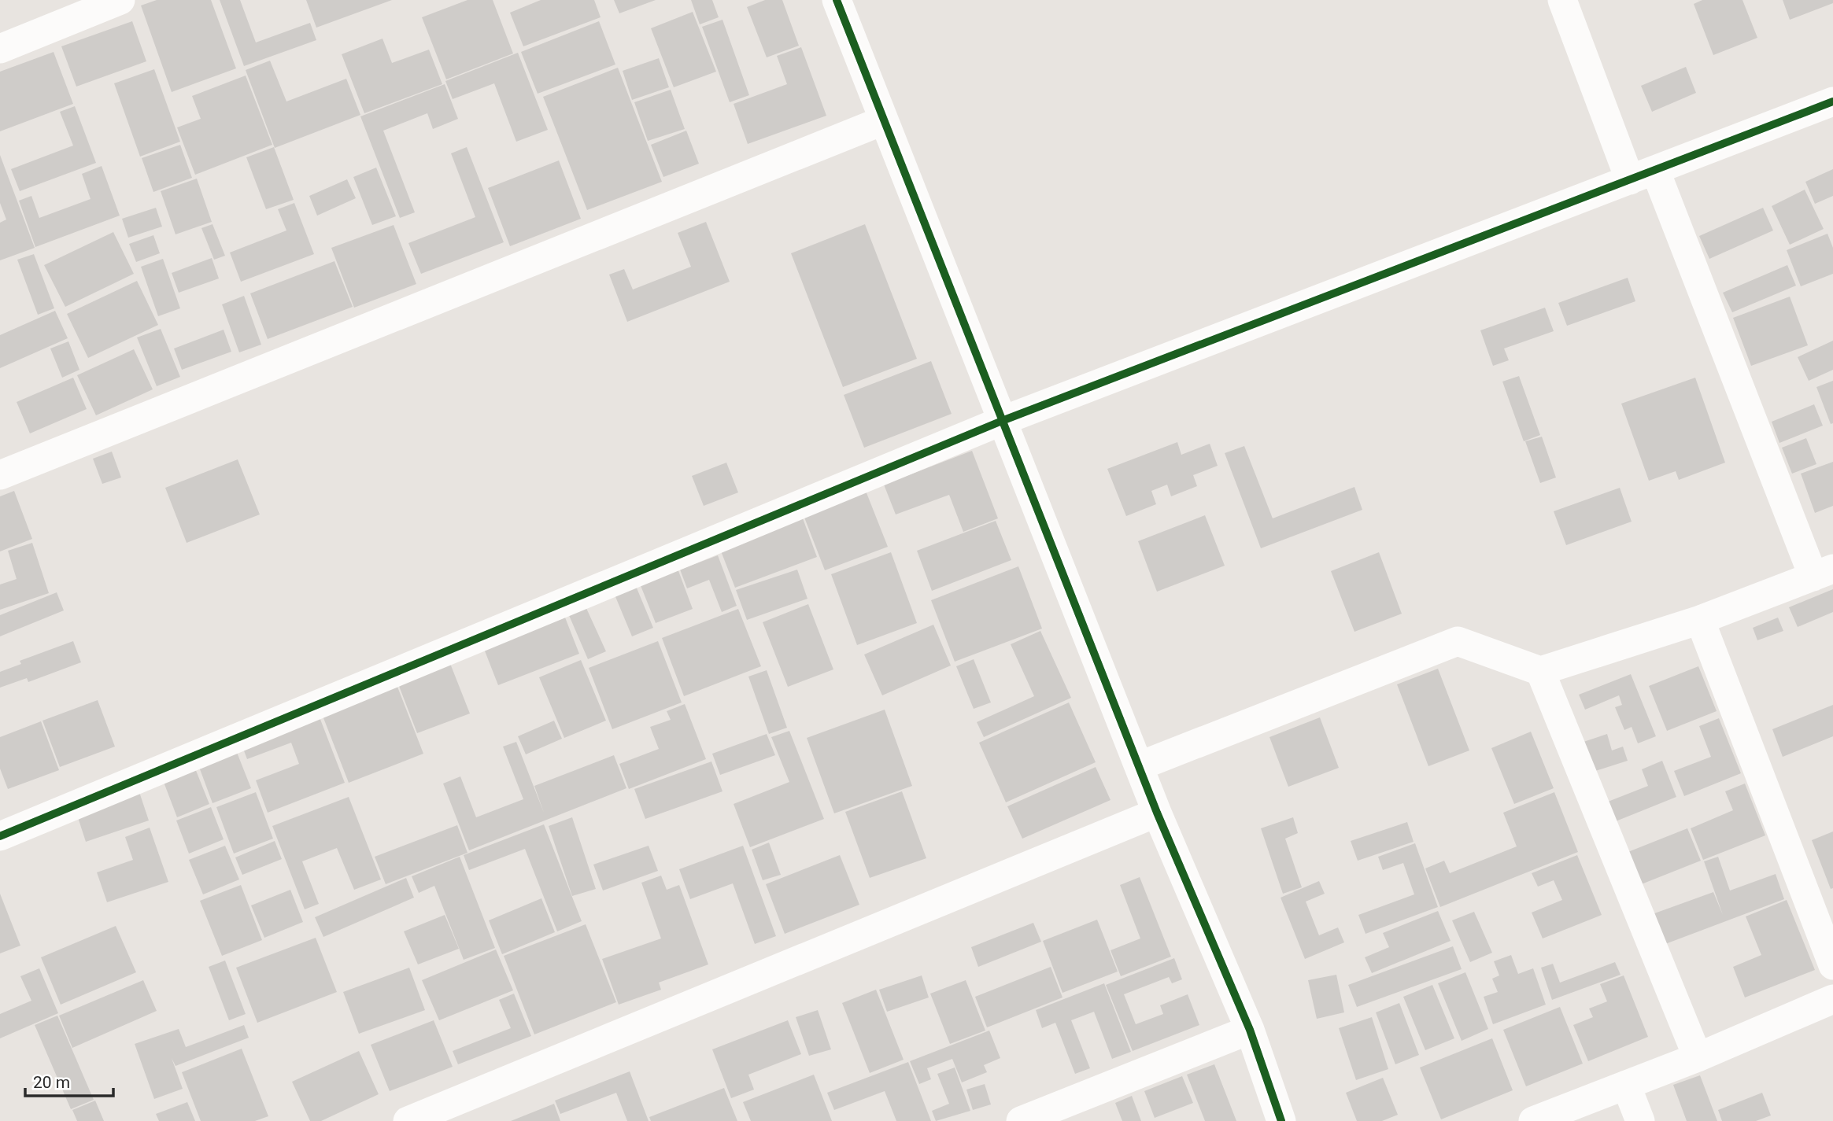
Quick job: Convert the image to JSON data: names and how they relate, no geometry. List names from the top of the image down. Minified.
{"scale_bar":"20 m"}
